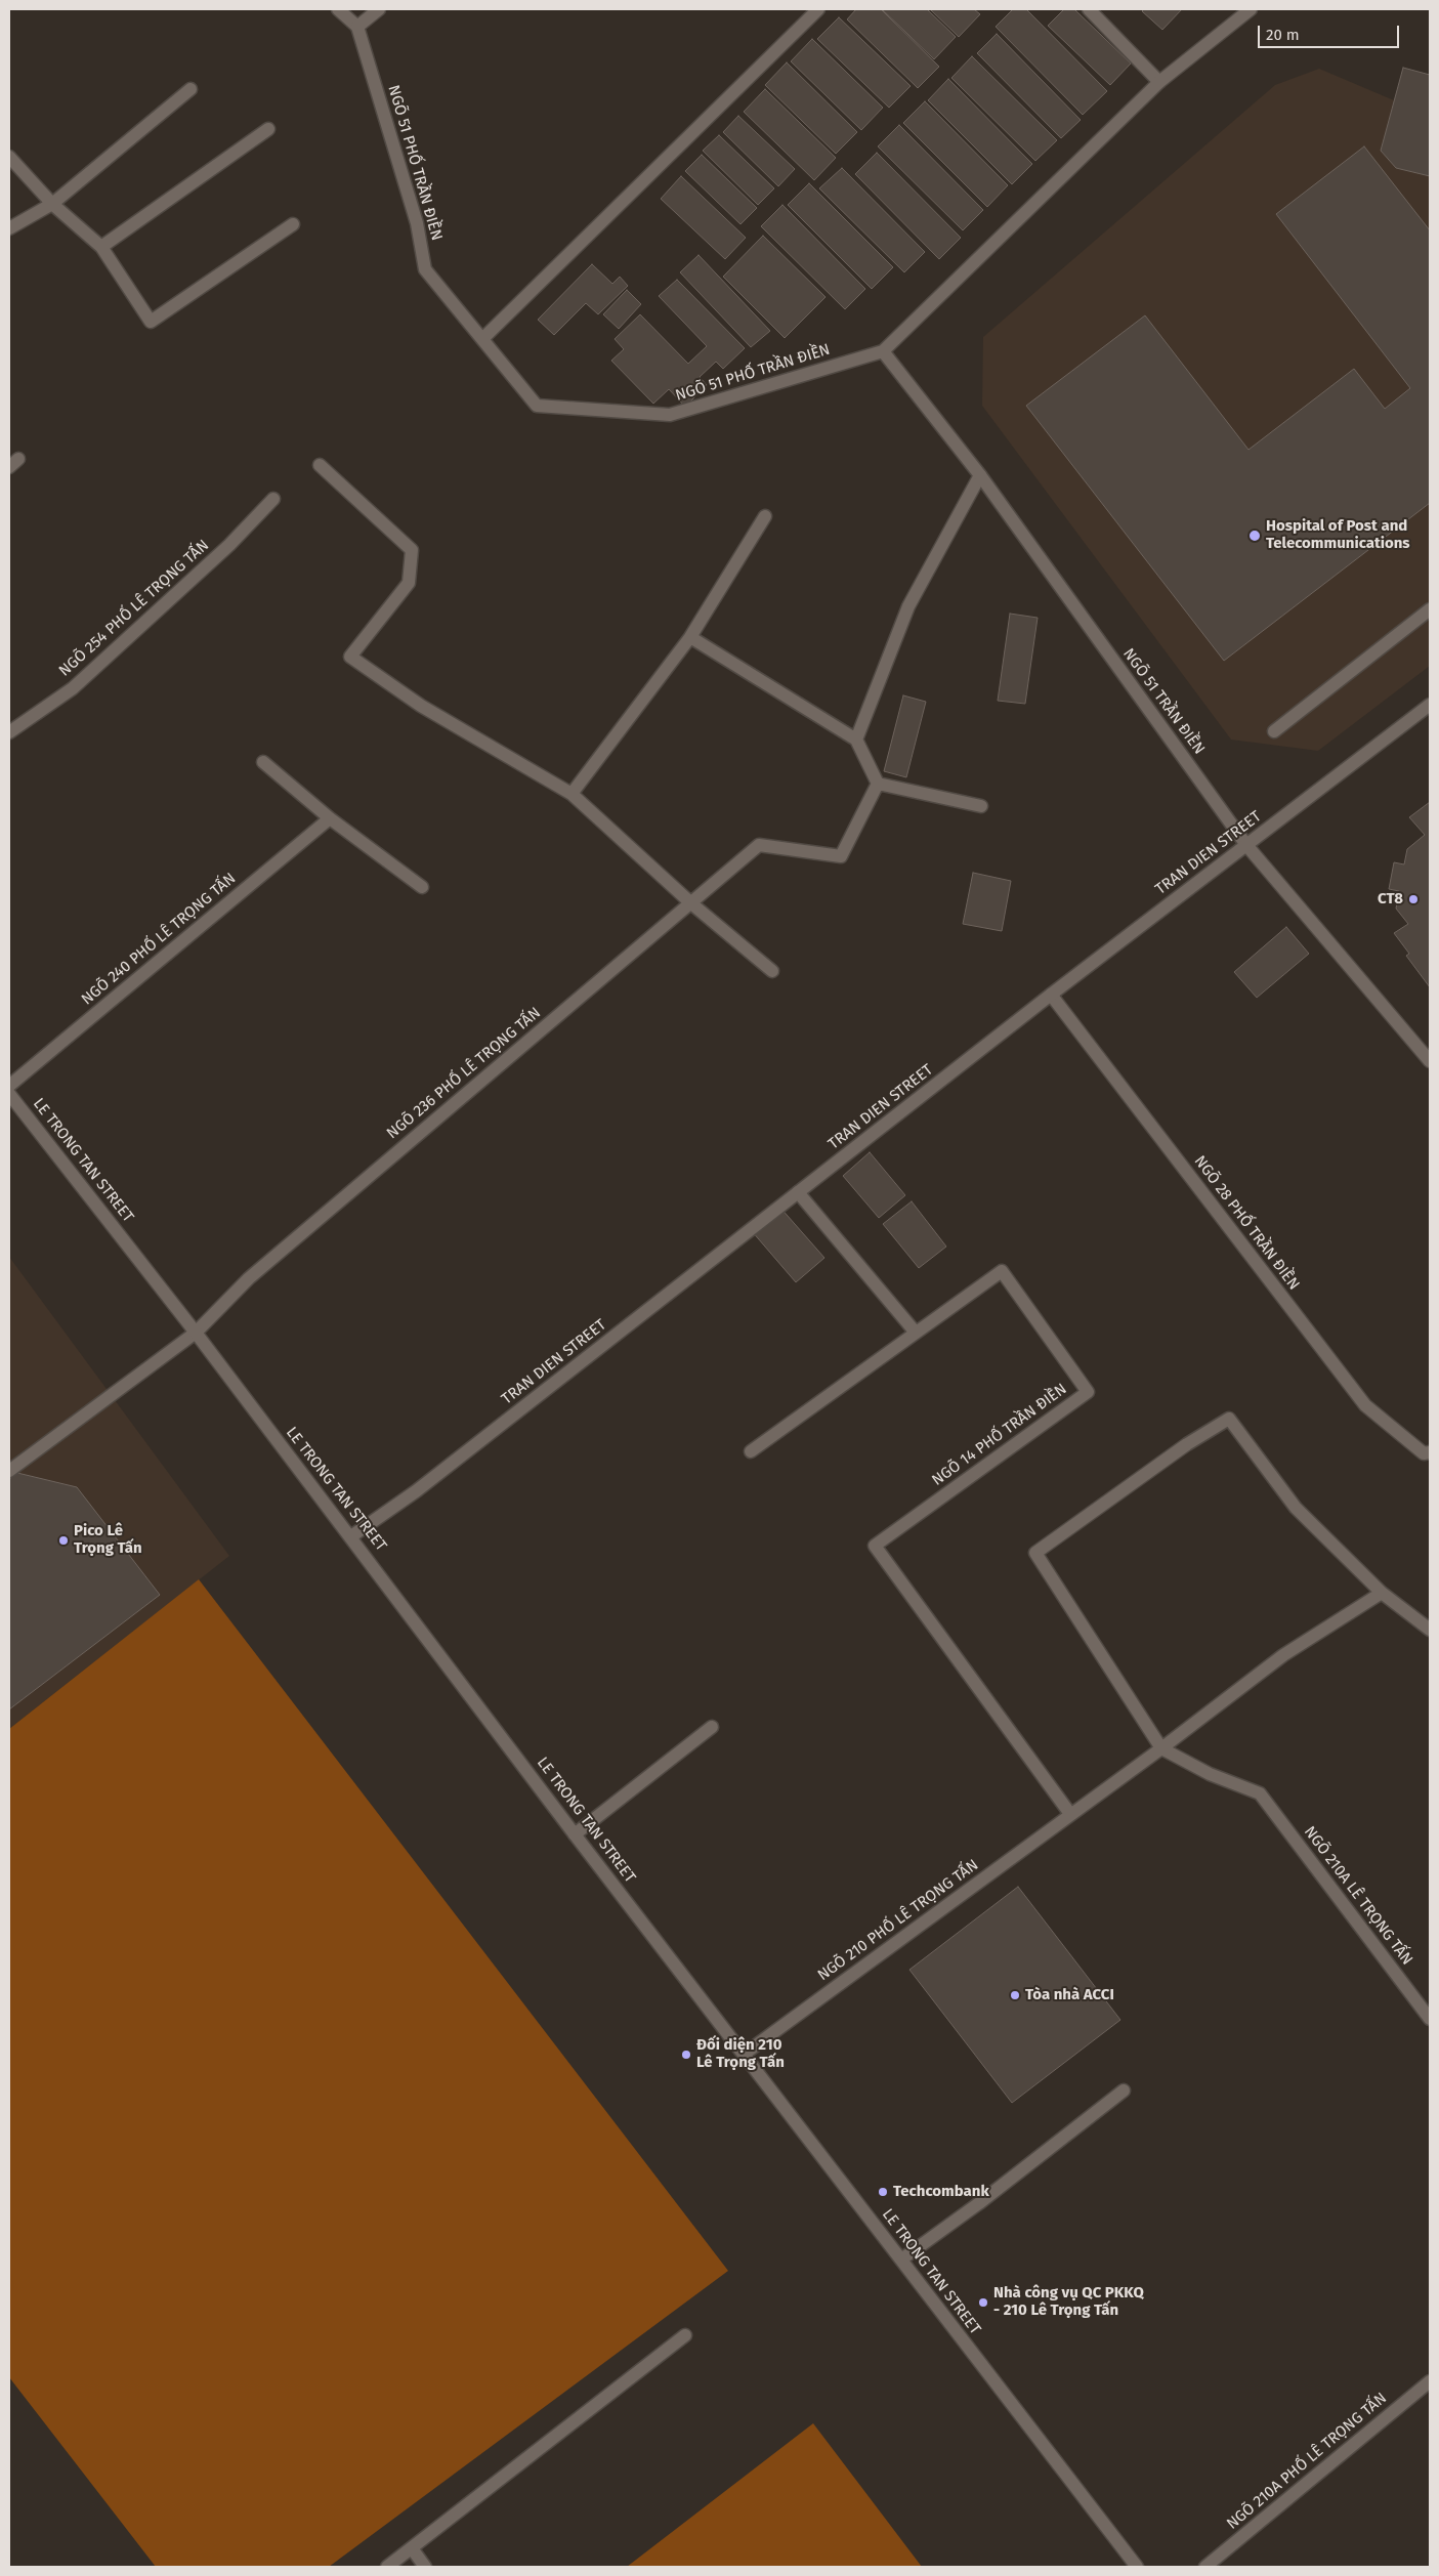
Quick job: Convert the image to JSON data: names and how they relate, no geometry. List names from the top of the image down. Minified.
{"streets":{"street":["NGÕ 51 PHỐ TRẦN ĐIỀN","NGÕ 254 PHỐ LÊ TRỌNG TẤN","NGÕ 51 TRẦN ĐIỀN","TRAN DIEN STREET","NGÕ 240 PHỐ LÊ TRỌNG TẤN","NGÕ 236 PHỐ LÊ TRỌNG TẤN","LE TRONG TAN STREET","NGÕ 28 PHỐ TRẦN ĐIỀN","NGÕ 14 PHỐ TRẦN ĐIỀN","NGÕ 210A LÊ TRỌNG TẤN","NGÕ 210 PHỐ LÊ TRỌNG TẤN","NGÕ 210A PHỐ LÊ TRỌNG TẤN"]},"crossings":[["NGÕ 51 PHỐ TRẦN ĐIỀN","NGÕ 51 TRẦN ĐIỀN"],["NGÕ 51 TRẦN ĐIỀN","TRAN DIEN STREET"],["TRAN DIEN STREET","LE TRONG TAN STREET"],["TRAN DIEN STREET","NGÕ 28 PHỐ TRẦN ĐIỀN"],["NGÕ 236 PHỐ LÊ TRỌNG TẤN","LE TRONG TAN STREET"],["LE TRONG TAN STREET","NGÕ 210 PHỐ LÊ TRỌNG TẤN"],["NGÕ 14 PHỐ TRẦN ĐIỀN","NGÕ 210 PHỐ LÊ TRỌNG TẤN"],["NGÕ 210A LÊ TRỌNG TẤN","NGÕ 210 PHỐ LÊ TRỌNG TẤN"]],"places":["Hospital of Post and Telecommunications","CT8","Pico Lê Trọng Tấn","Tòa nhà ACCI","Đối diện 210 Lê Trọng Tấn","Techcombank","Nhà công vụ QC PKKQ - 210 Lê Trọng Tấn"],"scale_bar":"20 m"}
